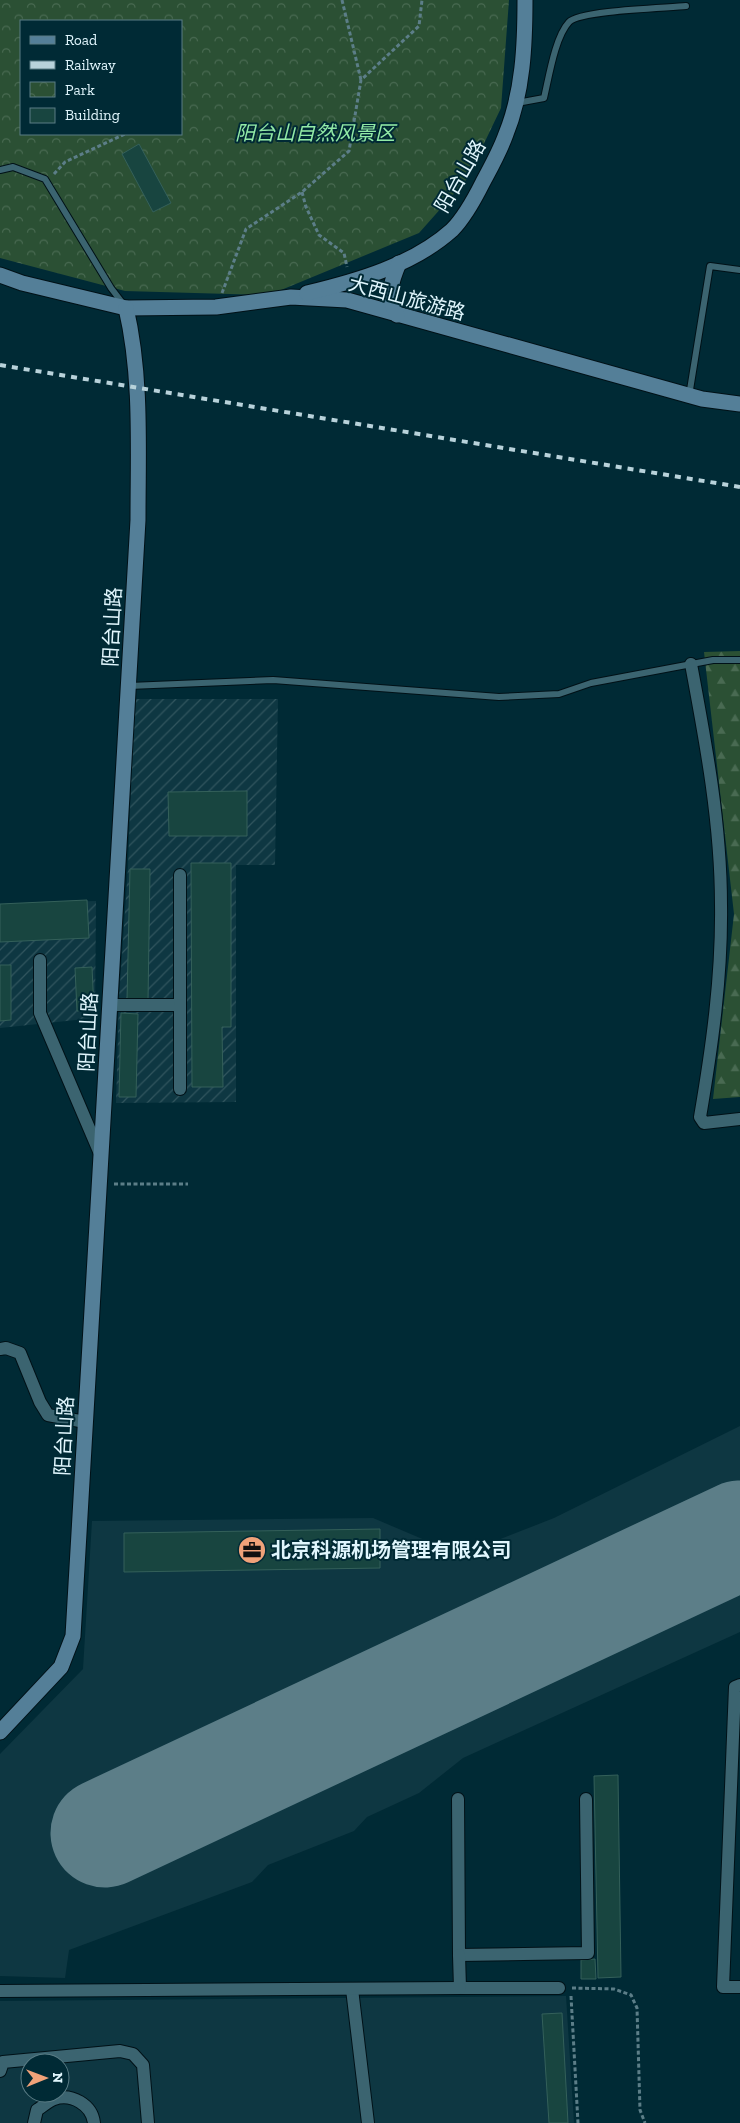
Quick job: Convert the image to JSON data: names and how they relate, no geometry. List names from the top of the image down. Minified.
{"streets":{"street":["阳台山路","大西山旅游路"]},"crossings":[["阳台山路","大西山旅游路"]],"parks":["阳台山自然风景区"],"places":{"office":["北京科源机场管理有限公司"]},"legend":["Road","Railway","Park","Building"],"north":"right"}
